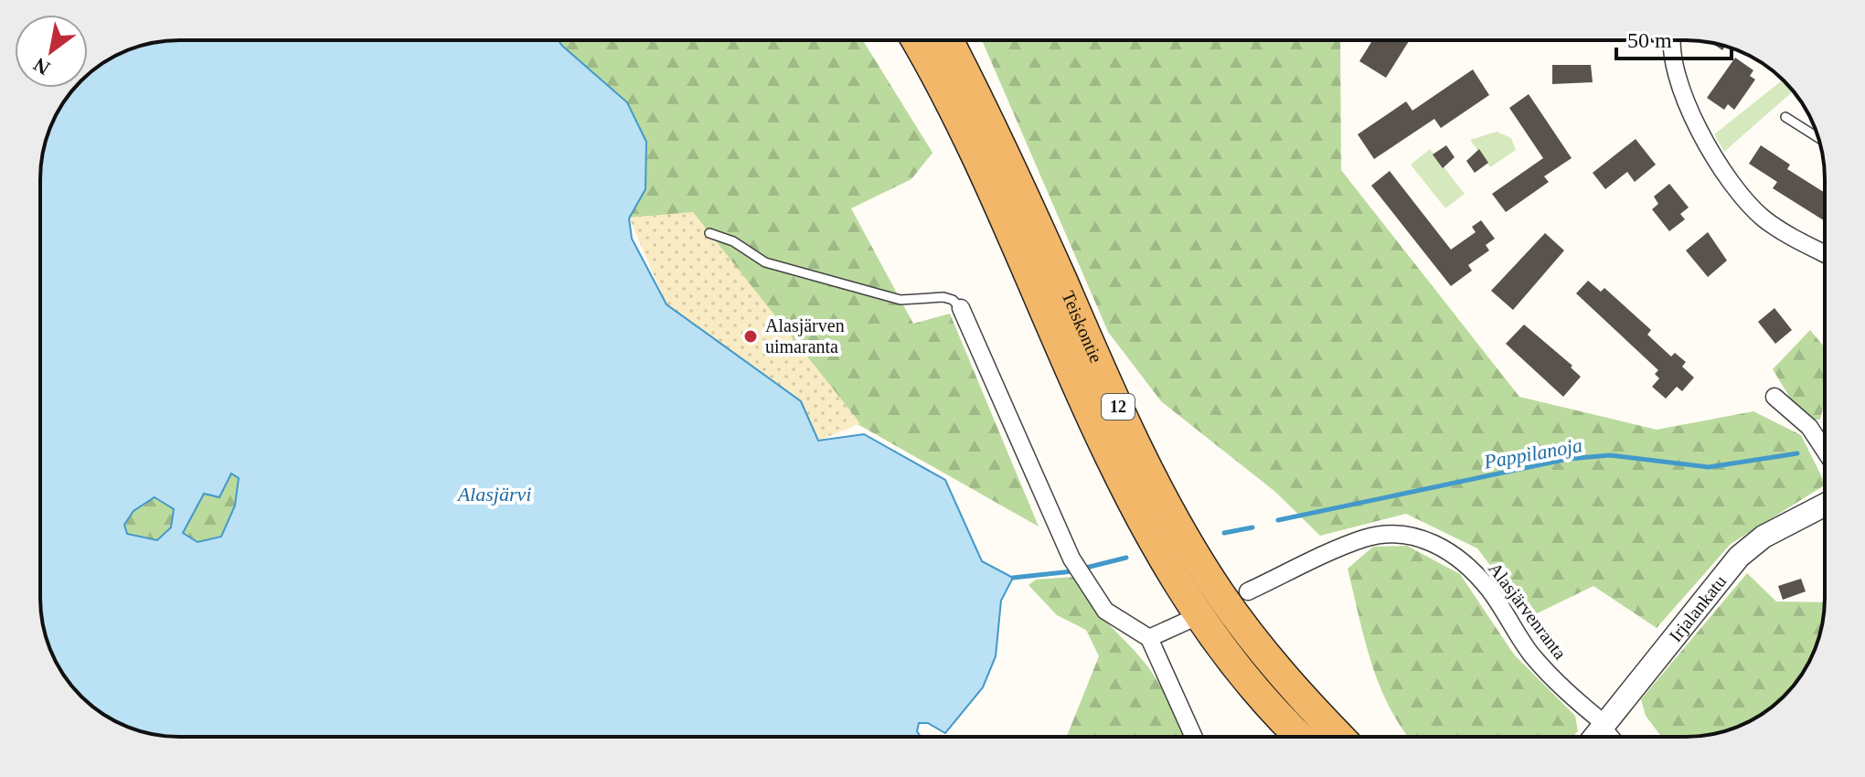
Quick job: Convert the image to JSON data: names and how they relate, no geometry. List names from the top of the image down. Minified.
{"streets":{"highway":["Teiskontie","12"],"street":["Irjalankatu","Alasjärvenranta"]},"crossings":[["Irjalankatu","Alasjärvenranta"]],"water":["Pappilanoja","Alasjärvi"],"places":["Alasjärven uimaranta"],"scale_bar":"50 m","north":"bottom left"}
